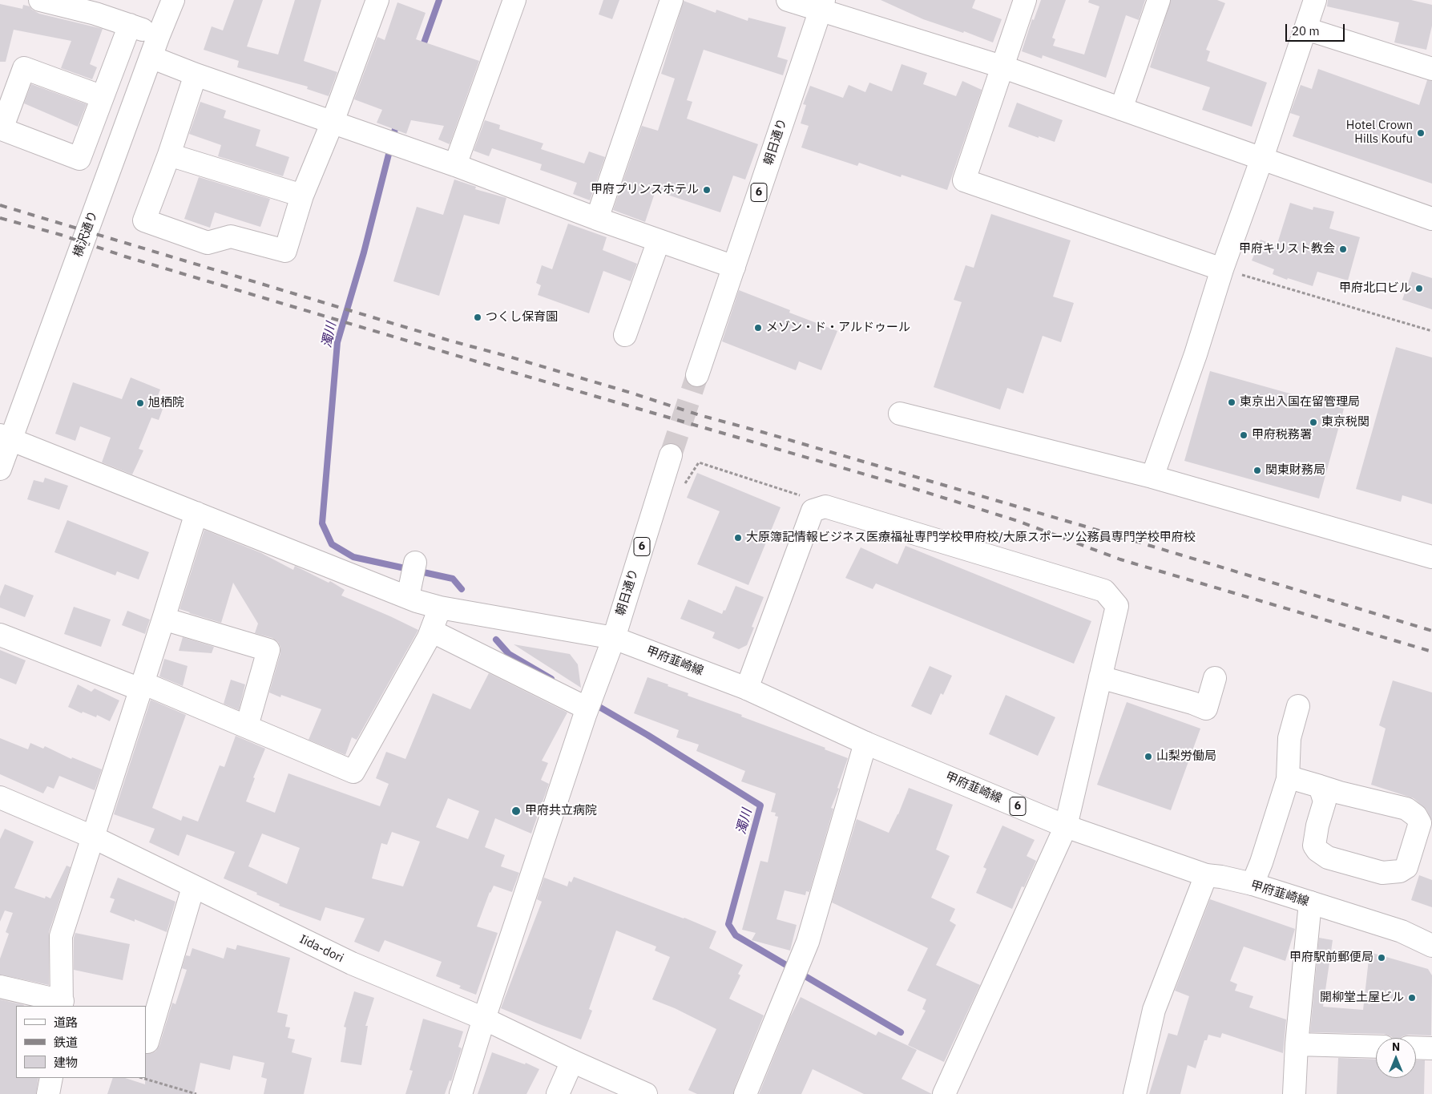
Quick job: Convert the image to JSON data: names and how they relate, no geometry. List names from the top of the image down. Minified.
{"streets":{"street":["朝日通り","6","横沢通り","甲府韮崎線","Iida-dori"]},"crossings":[["朝日通り","甲府韮崎線"],["朝日通り","Iida-dori"],["横沢通り","甲府韮崎線"]],"water":["濁川"],"places":["Hotel Crown Hills Koufu","甲府プリンスホテル","甲府キリスト教会","甲府北口ビル","つくし保育園","メゾン・ド・アルドゥール","東京出入国在留管理局","旭栖院","東京税関","甲府税務署","関東財務局","大原簿記情報ビジネス医療福祉専門学校甲府校/大原スポーツ公務員専門学校甲府校","山梨労働局","甲府共立病院","甲府駅前郵便局","開柳堂土屋ビル"],"legend":["道路","鉄道","建物"],"scale_bar":"20 m","north":"top"}
